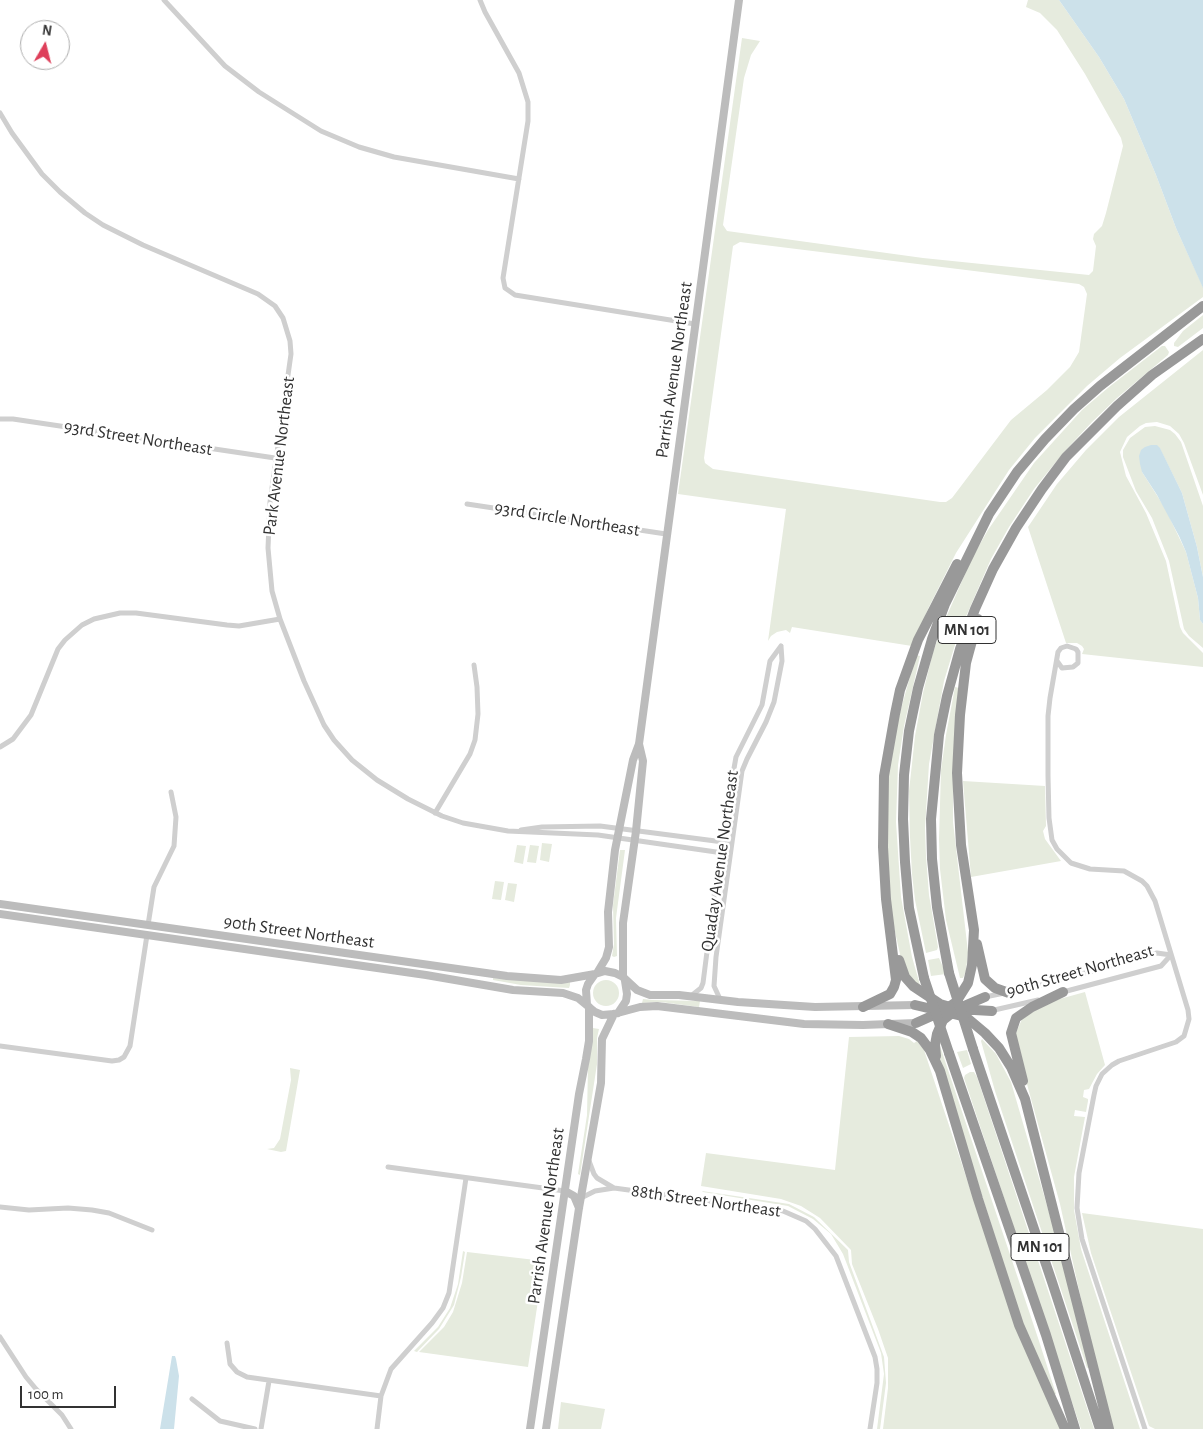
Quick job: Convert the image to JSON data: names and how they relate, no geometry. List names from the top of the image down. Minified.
{"streets":{"highway":["MN 101"],"main road":["Parrish Avenue Northeast","90th Street Northeast"],"street":["93rd Street Northeast","Park Avenue Northeast","93rd Circle Northeast","Quaday Avenue Northeast","88th Street Northeast"]},"crossings":[["Parrish Avenue Northeast","Park Avenue Northeast"],["Parrish Avenue Northeast","93rd Circle Northeast"],["Parrish Avenue Northeast","90th Street Northeast"],["Parrish Avenue Northeast","88th Street Northeast"],["93rd Street Northeast","Park Avenue Northeast"],["Park Avenue Northeast","Quaday Avenue Northeast"]],"scale_bar":"100 m","north":"top"}
